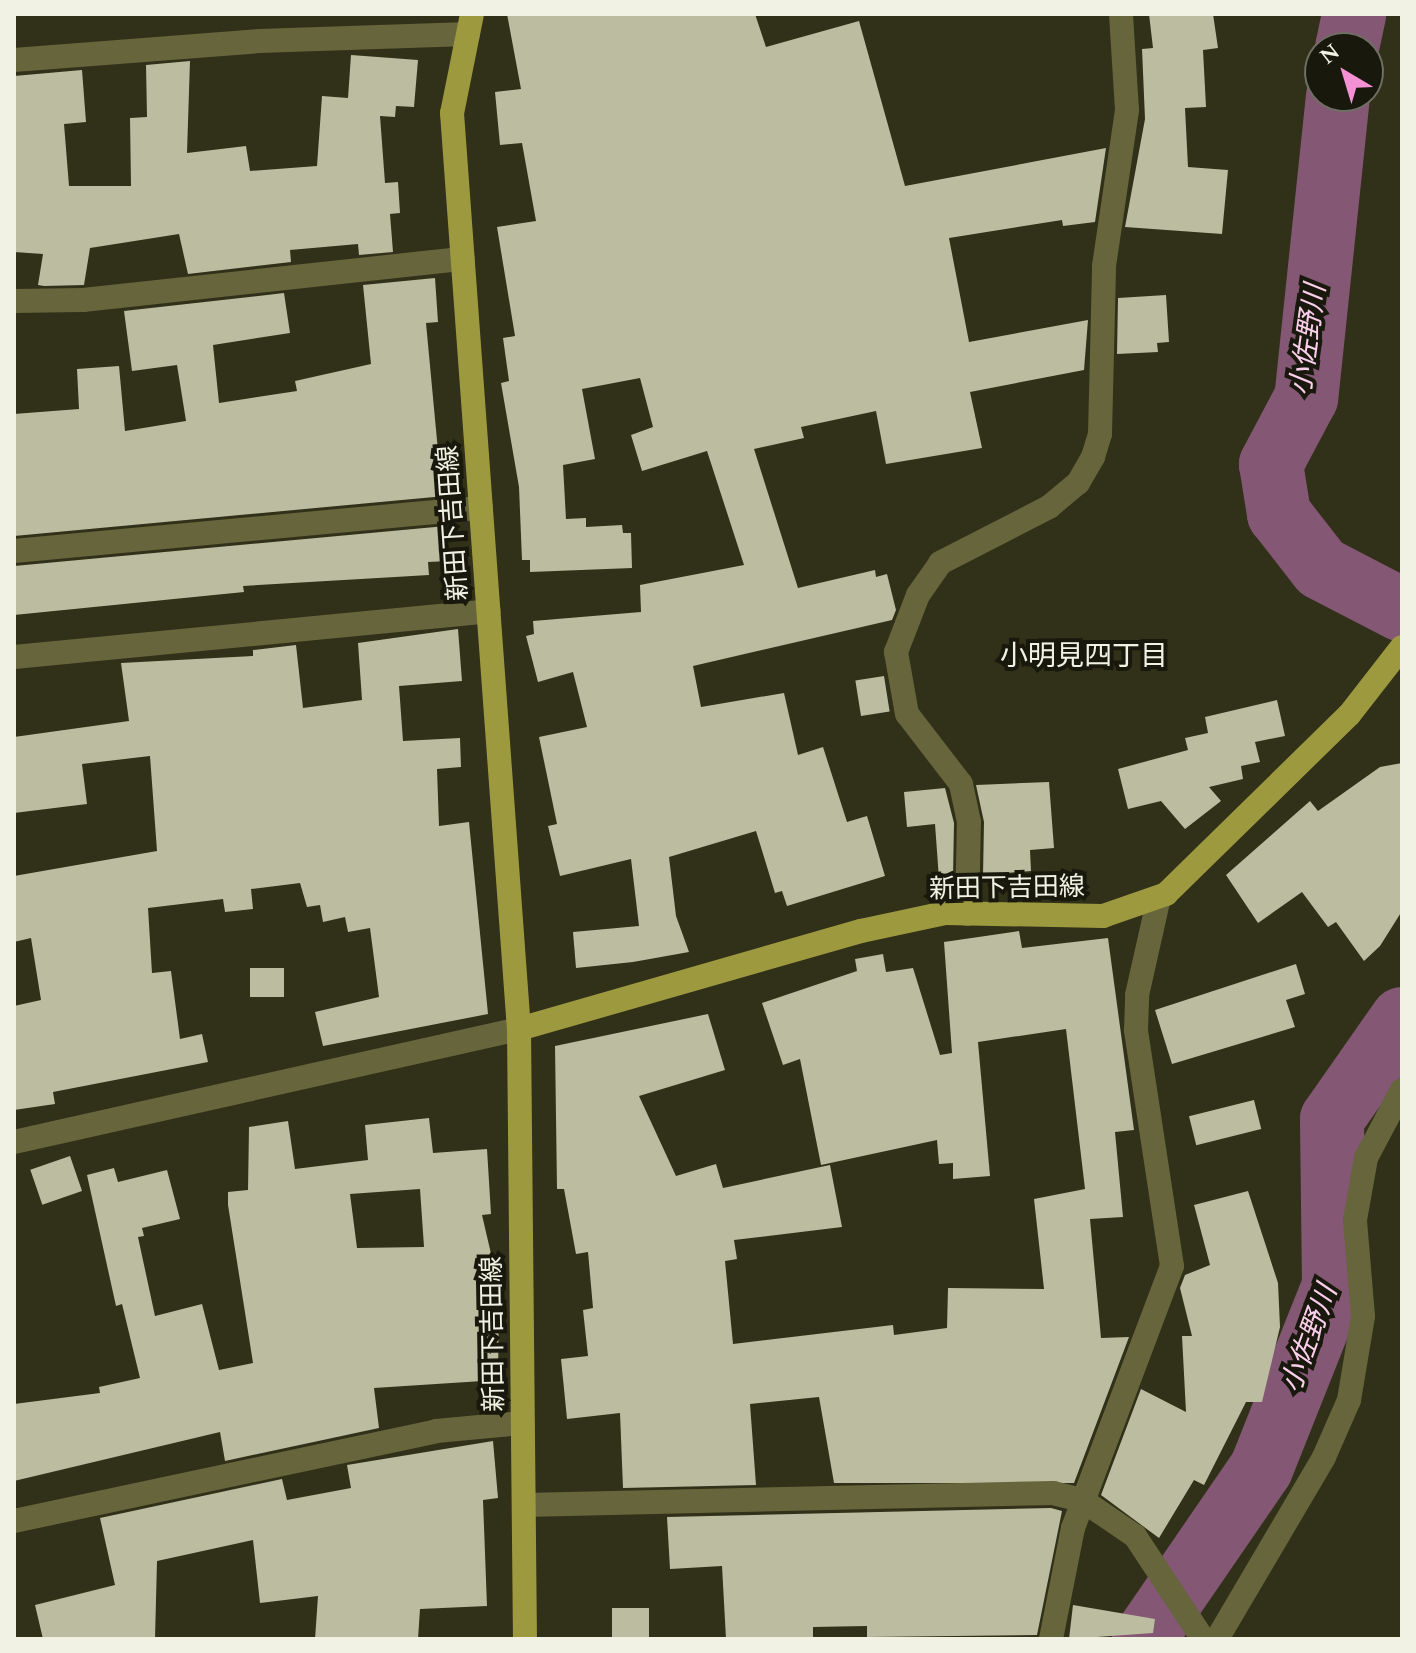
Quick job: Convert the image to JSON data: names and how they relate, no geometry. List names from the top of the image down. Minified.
{"streets":{"main road":["新田下吉田線"]},"districts":["小明見四丁目"],"water":["小佐野川"],"north":"top left"}
